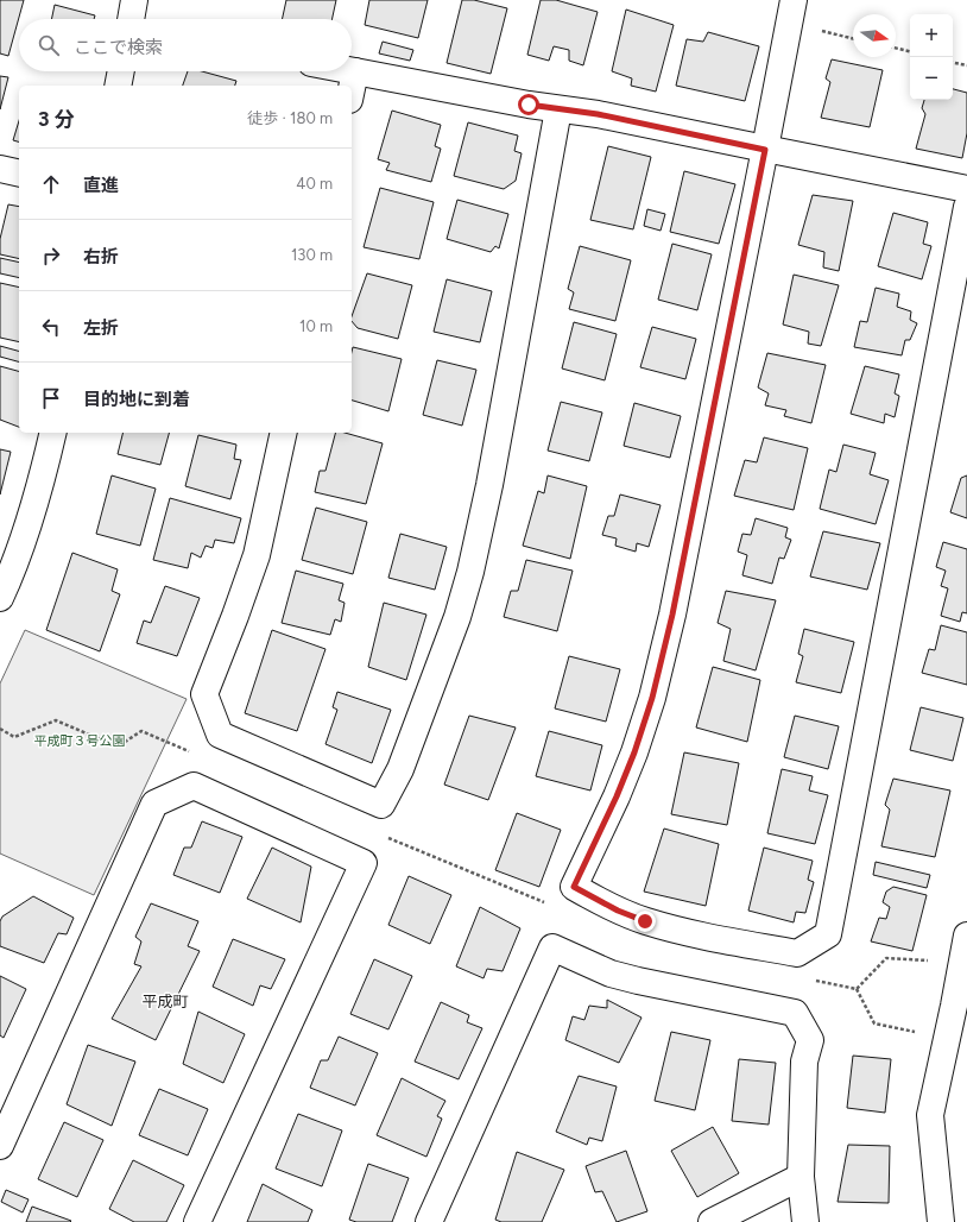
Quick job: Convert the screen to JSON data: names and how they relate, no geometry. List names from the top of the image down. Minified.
{"districts":["平成町"],"parks":["平成町３号公園"],"north":"right","page":{"map_buttons":["+","−"],"search":"ここで検索","heading":["3 分","徒歩 · 180 m"],"list":[["直進","40 m"],["右折","130 m"],["左折","10 m"],"目的地に到着"]}}
